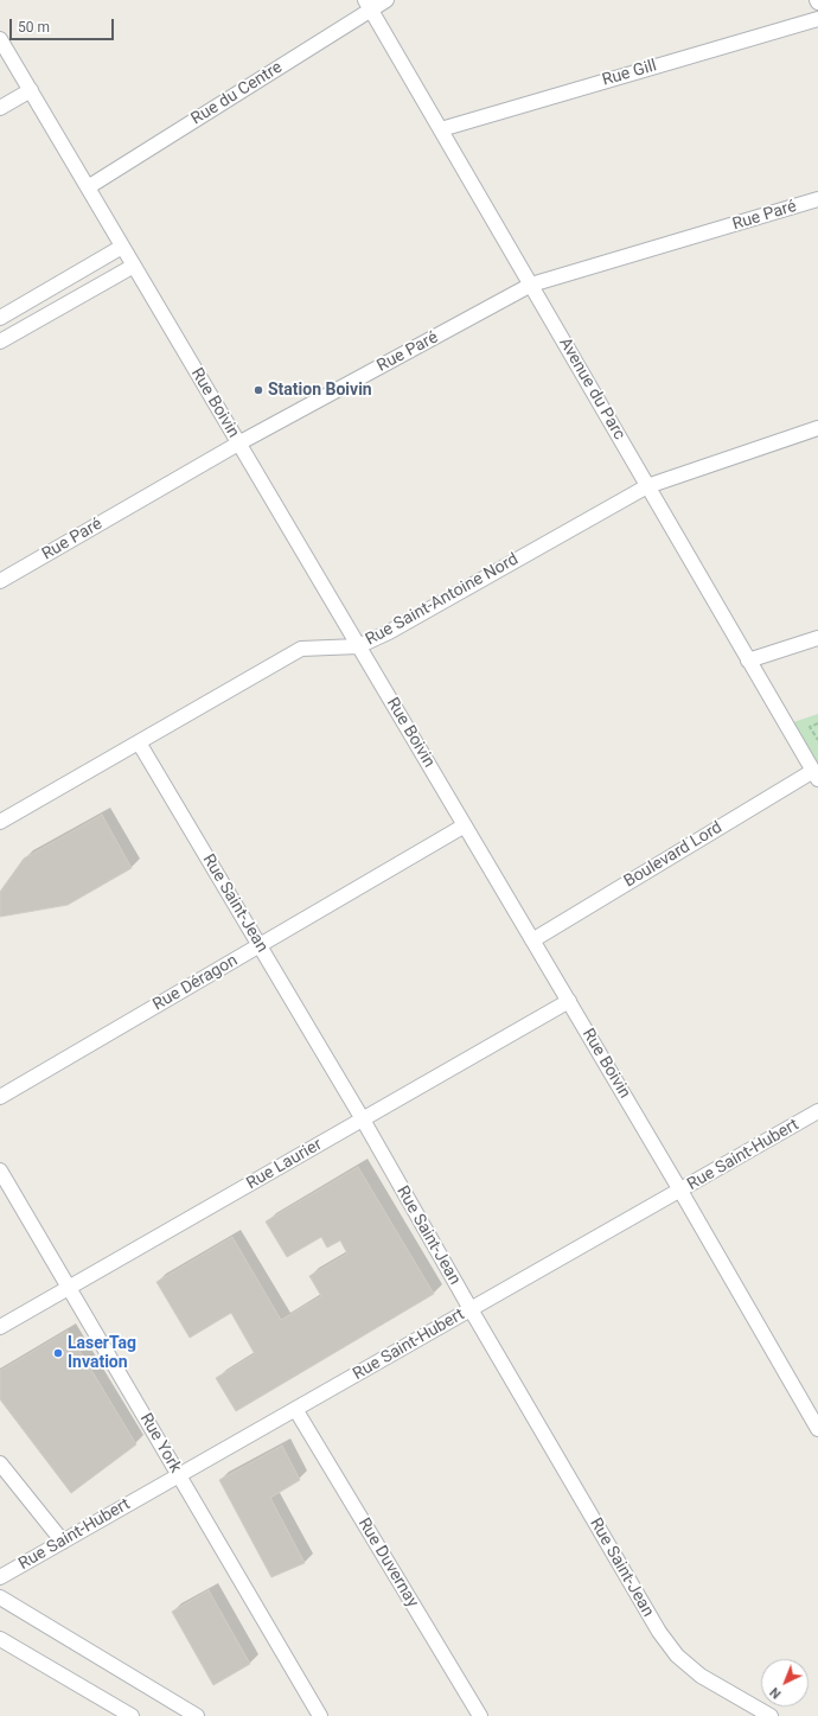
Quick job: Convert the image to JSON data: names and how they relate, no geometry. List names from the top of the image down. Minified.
{"streets":{"street":["Rue Gill","Rue du Centre","Rue Paré","Avenue du Parc","Rue Boivin","Rue Saint-Antoine Nord","Boulevard Lord","Rue Saint-Jean","Rue Déragon","Rue Saint-Hubert","Rue Laurier","Rue York","Rue Duvernay"]},"crossings":[["Rue Gill","Avenue du Parc"],["Rue du Centre","Avenue du Parc"],["Rue du Centre","Rue Boivin"],["Rue Paré","Avenue du Parc"],["Rue Paré","Rue Boivin"],["Avenue du Parc","Rue Saint-Antoine Nord"],["Avenue du Parc","Boulevard Lord"],["Rue Boivin","Rue Saint-Antoine Nord"],["Rue Boivin","Boulevard Lord"],["Rue Boivin","Rue Déragon"],["Rue Boivin","Rue Saint-Hubert"],["Rue Boivin","Rue Laurier"],["Rue Saint-Antoine Nord","Rue Saint-Jean"],["Rue Saint-Jean","Rue Déragon"],["Rue Saint-Jean","Rue Saint-Hubert"],["Rue Saint-Jean","Rue Laurier"],["Rue Saint-Hubert","Rue York"],["Rue Saint-Hubert","Rue Duvernay"],["Rue Laurier","Rue York"]],"places":["Station Boivin","LaserTag Invation"],"scale_bar":"50 m","north":"bottom left"}
